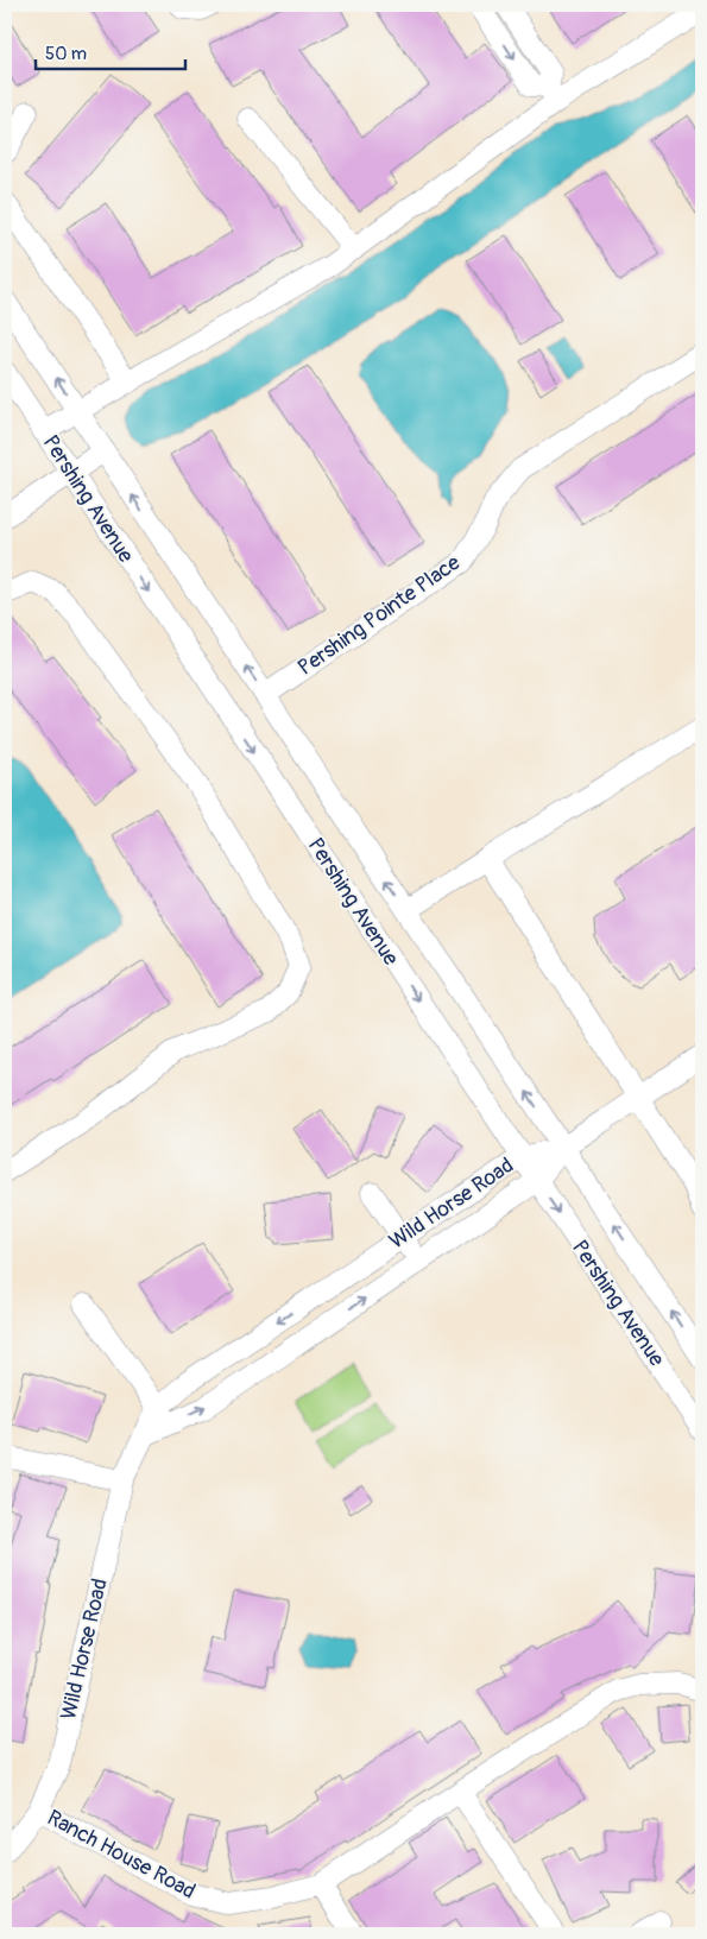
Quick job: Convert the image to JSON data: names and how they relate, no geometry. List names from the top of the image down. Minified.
{"streets":{"street":["Pershing Avenue","Pershing Pointe Place","Wild Horse Road","Ranch House Road"]},"crossings":[["Pershing Avenue","Pershing Pointe Place"],["Pershing Avenue","Wild Horse Road"],["Wild Horse Road","Ranch House Road"]],"scale_bar":"50 m"}
